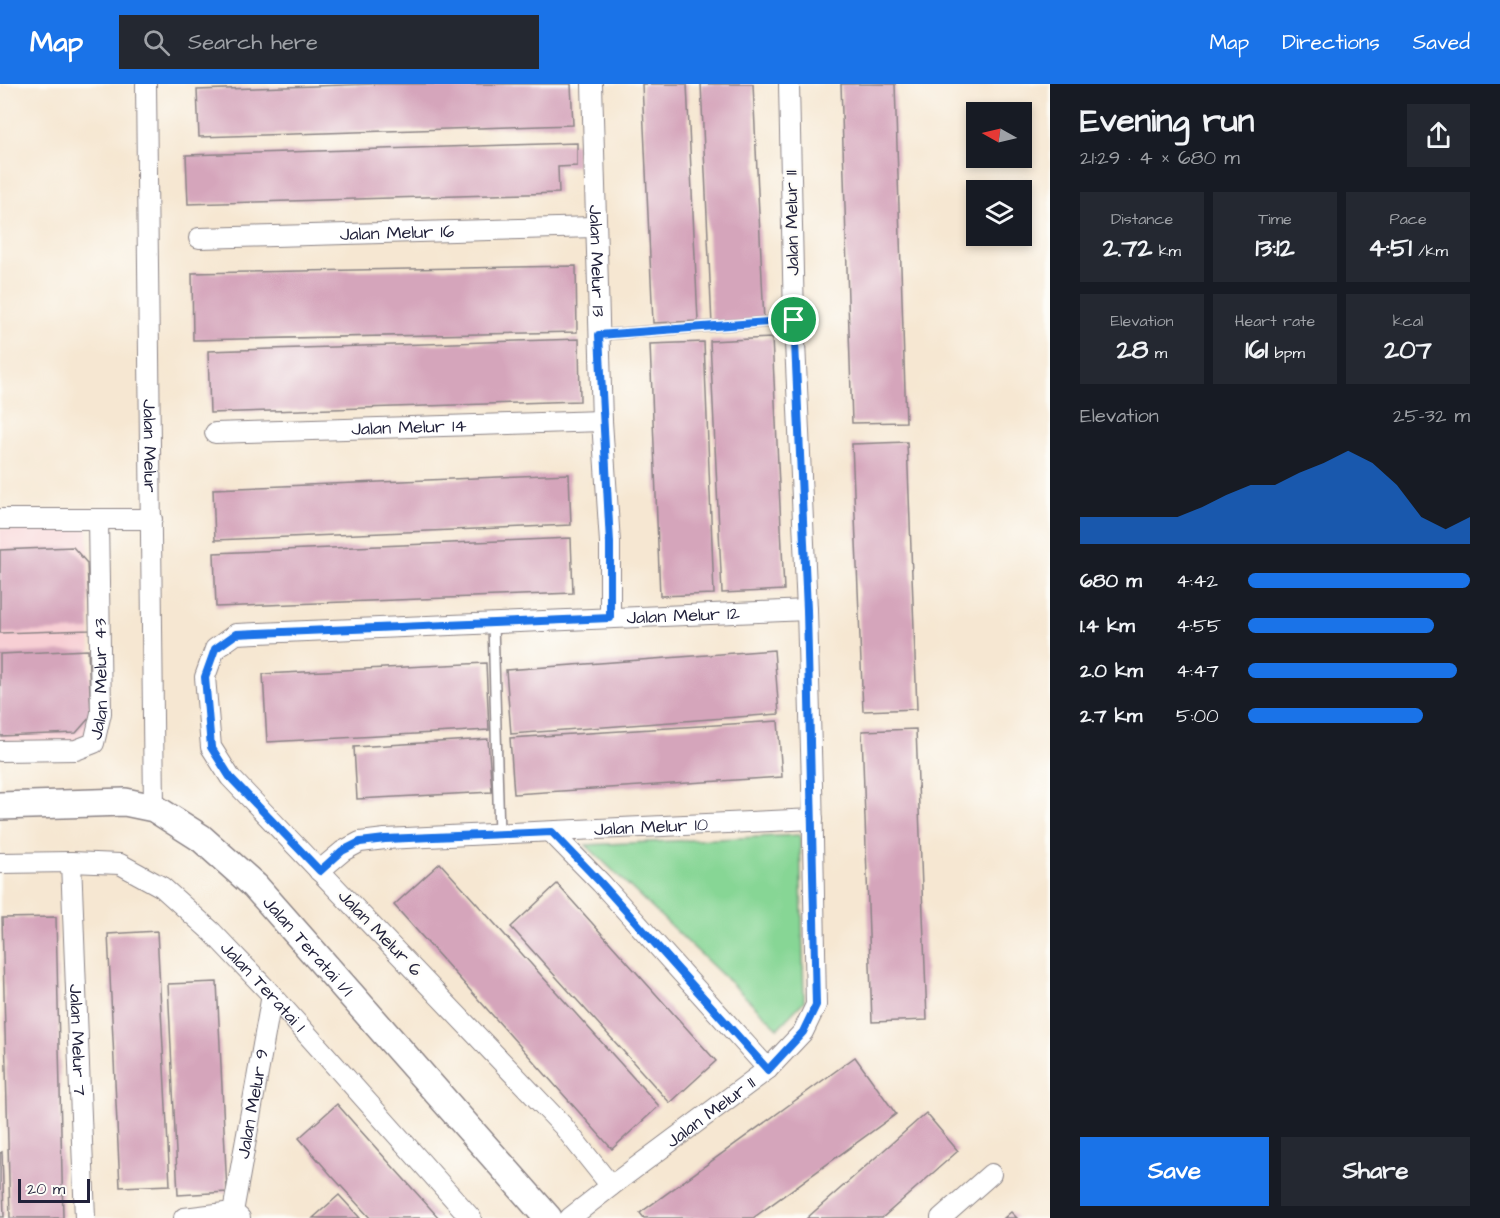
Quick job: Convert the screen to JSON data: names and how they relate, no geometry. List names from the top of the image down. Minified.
{"streets":{"street":["Jalan Melur 11","Jalan Melur 16","Jalan Melur 13","Jalan Melur 14","Jalan Melur","Jalan Melur 12","Jalan Melur 43","Jalan Melur 10","Jalan Melur 6","Jalan Teratai 1/1","Jalan Teratai 1","Jalan Melur 7","Jalan Melur 9"]},"crossings":[["Jalan Melur 11","Jalan Melur 12"],["Jalan Melur 11","Jalan Melur 10"],["Jalan Melur 11","Jalan Melur 6"],["Jalan Melur 16","Jalan Melur 13"],["Jalan Melur 13","Jalan Melur 14"],["Jalan Melur 13","Jalan Melur 12"],["Jalan Melur","Jalan Teratai 1/1"],["Jalan Melur 12","Jalan Melur 6"],["Jalan Melur 10","Jalan Melur 6"],["Jalan Teratai 1","Jalan Melur 7"],["Jalan Teratai 1","Jalan Melur 9"]],"scale_bar":"20 m","north":"left","page":{"header":"Map","search":"Search here","nav":["Map","Directions","Saved"],"heading":["Evening run","21:29 · 4 × 680 m"],"stats":[["Distance","2.72 km"],["Time","13:12"],["Pace","4:51 /km"],["Elevation","28 m"],["Heart rate","161 bpm"],["kcal","207"]],"chart":["Elevation","25–32 m"],"list":[{"name":"680 m","note":"4:42"},{"name":"1.4 km","note":"4:55"},{"name":"2.0 km","note":"4:47"},{"name":"2.7 km","note":"5:00"}],"buttons":["Save","Share"],"scale":"20 m"}}
